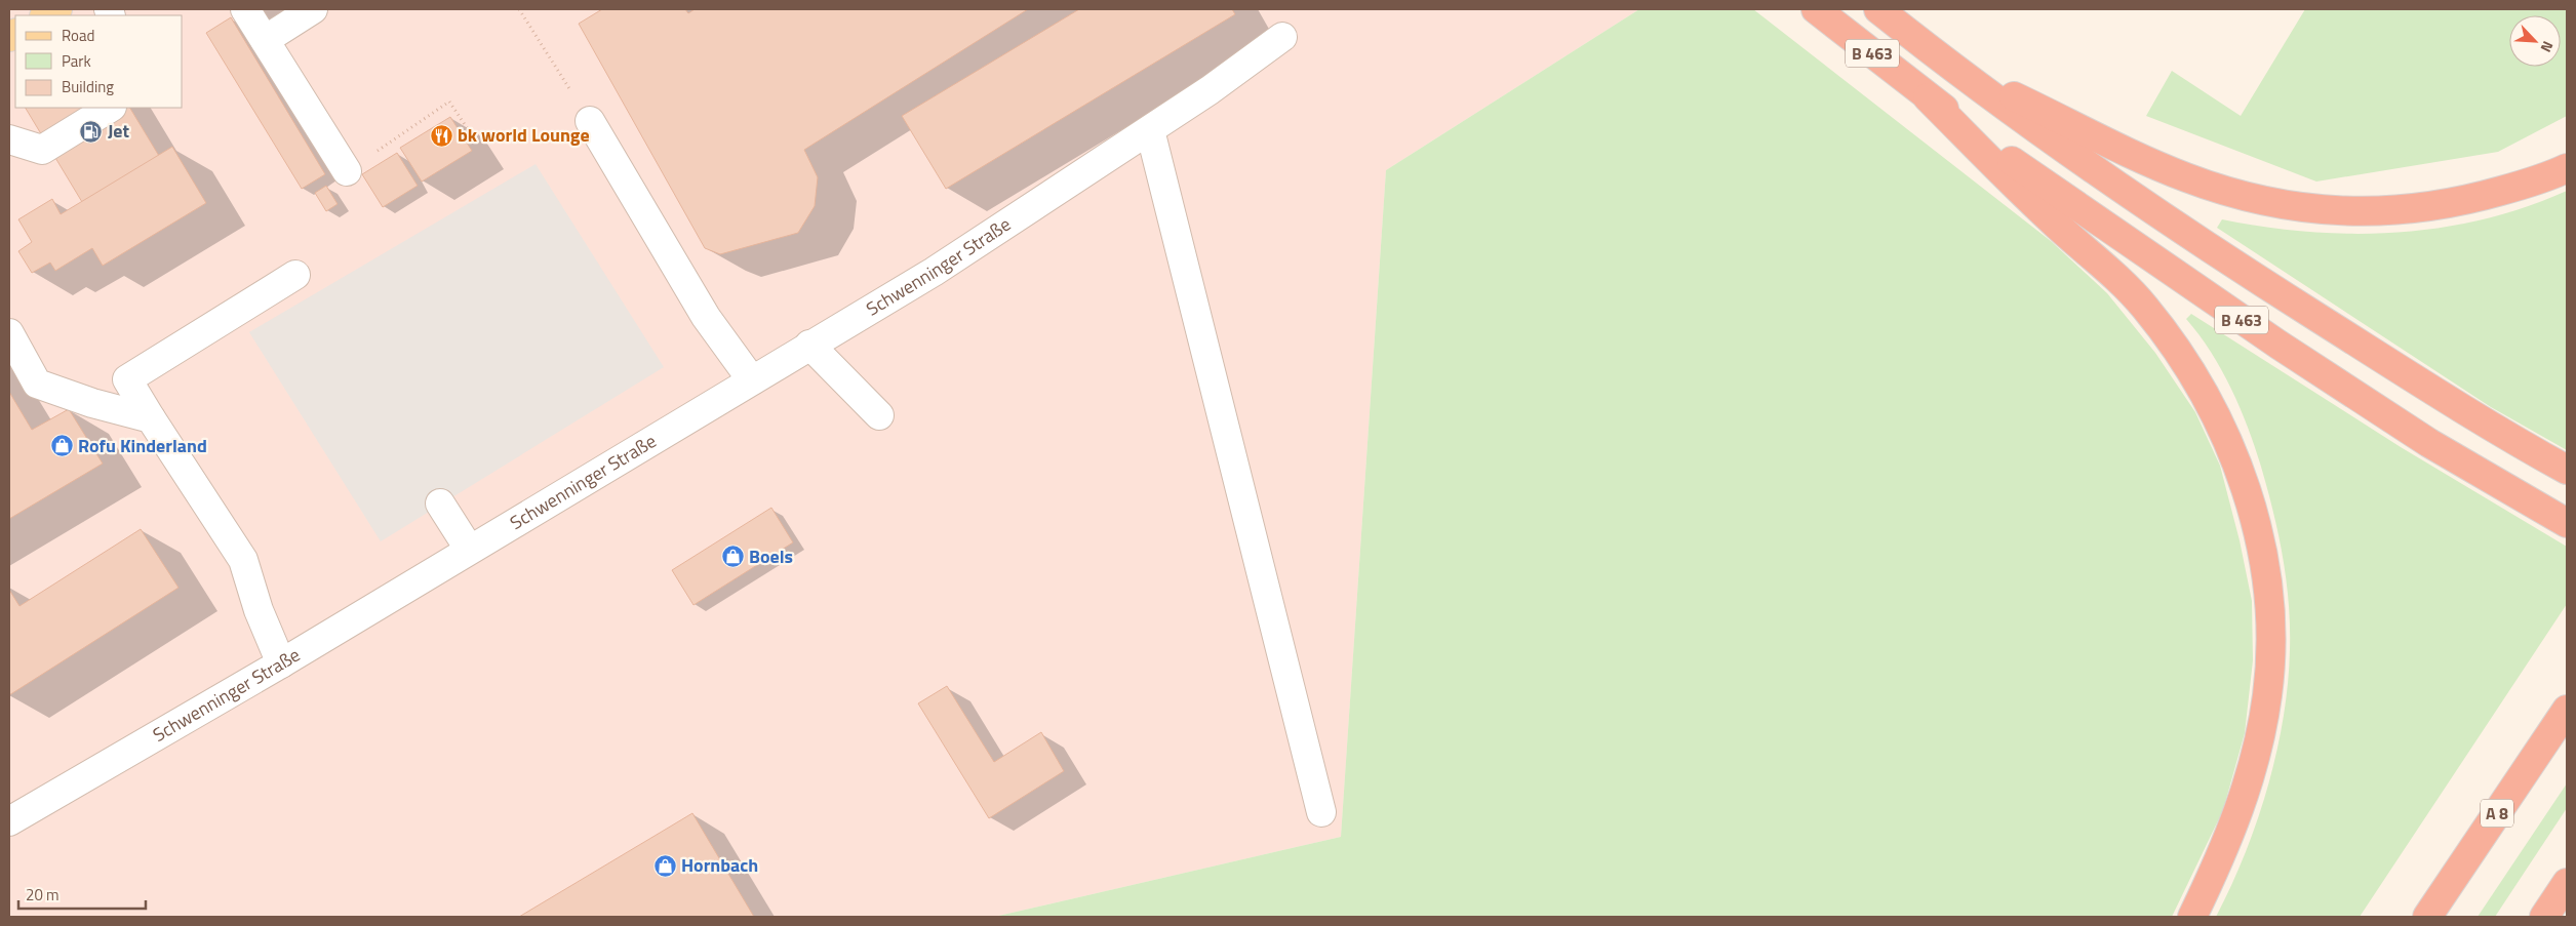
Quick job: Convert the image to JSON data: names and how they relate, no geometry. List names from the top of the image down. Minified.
{"streets":{"highway":["B 463","A 8"],"street":["Schwenninger Straße"]},"places":{"fuel station":["Jet"],"restaurant":["bk world Lounge"],"shop":["Rofu Kinderland","Boels","Hornbach"]},"legend":["Road","Park","Building"],"scale_bar":"20 m","north":"bottom right"}
